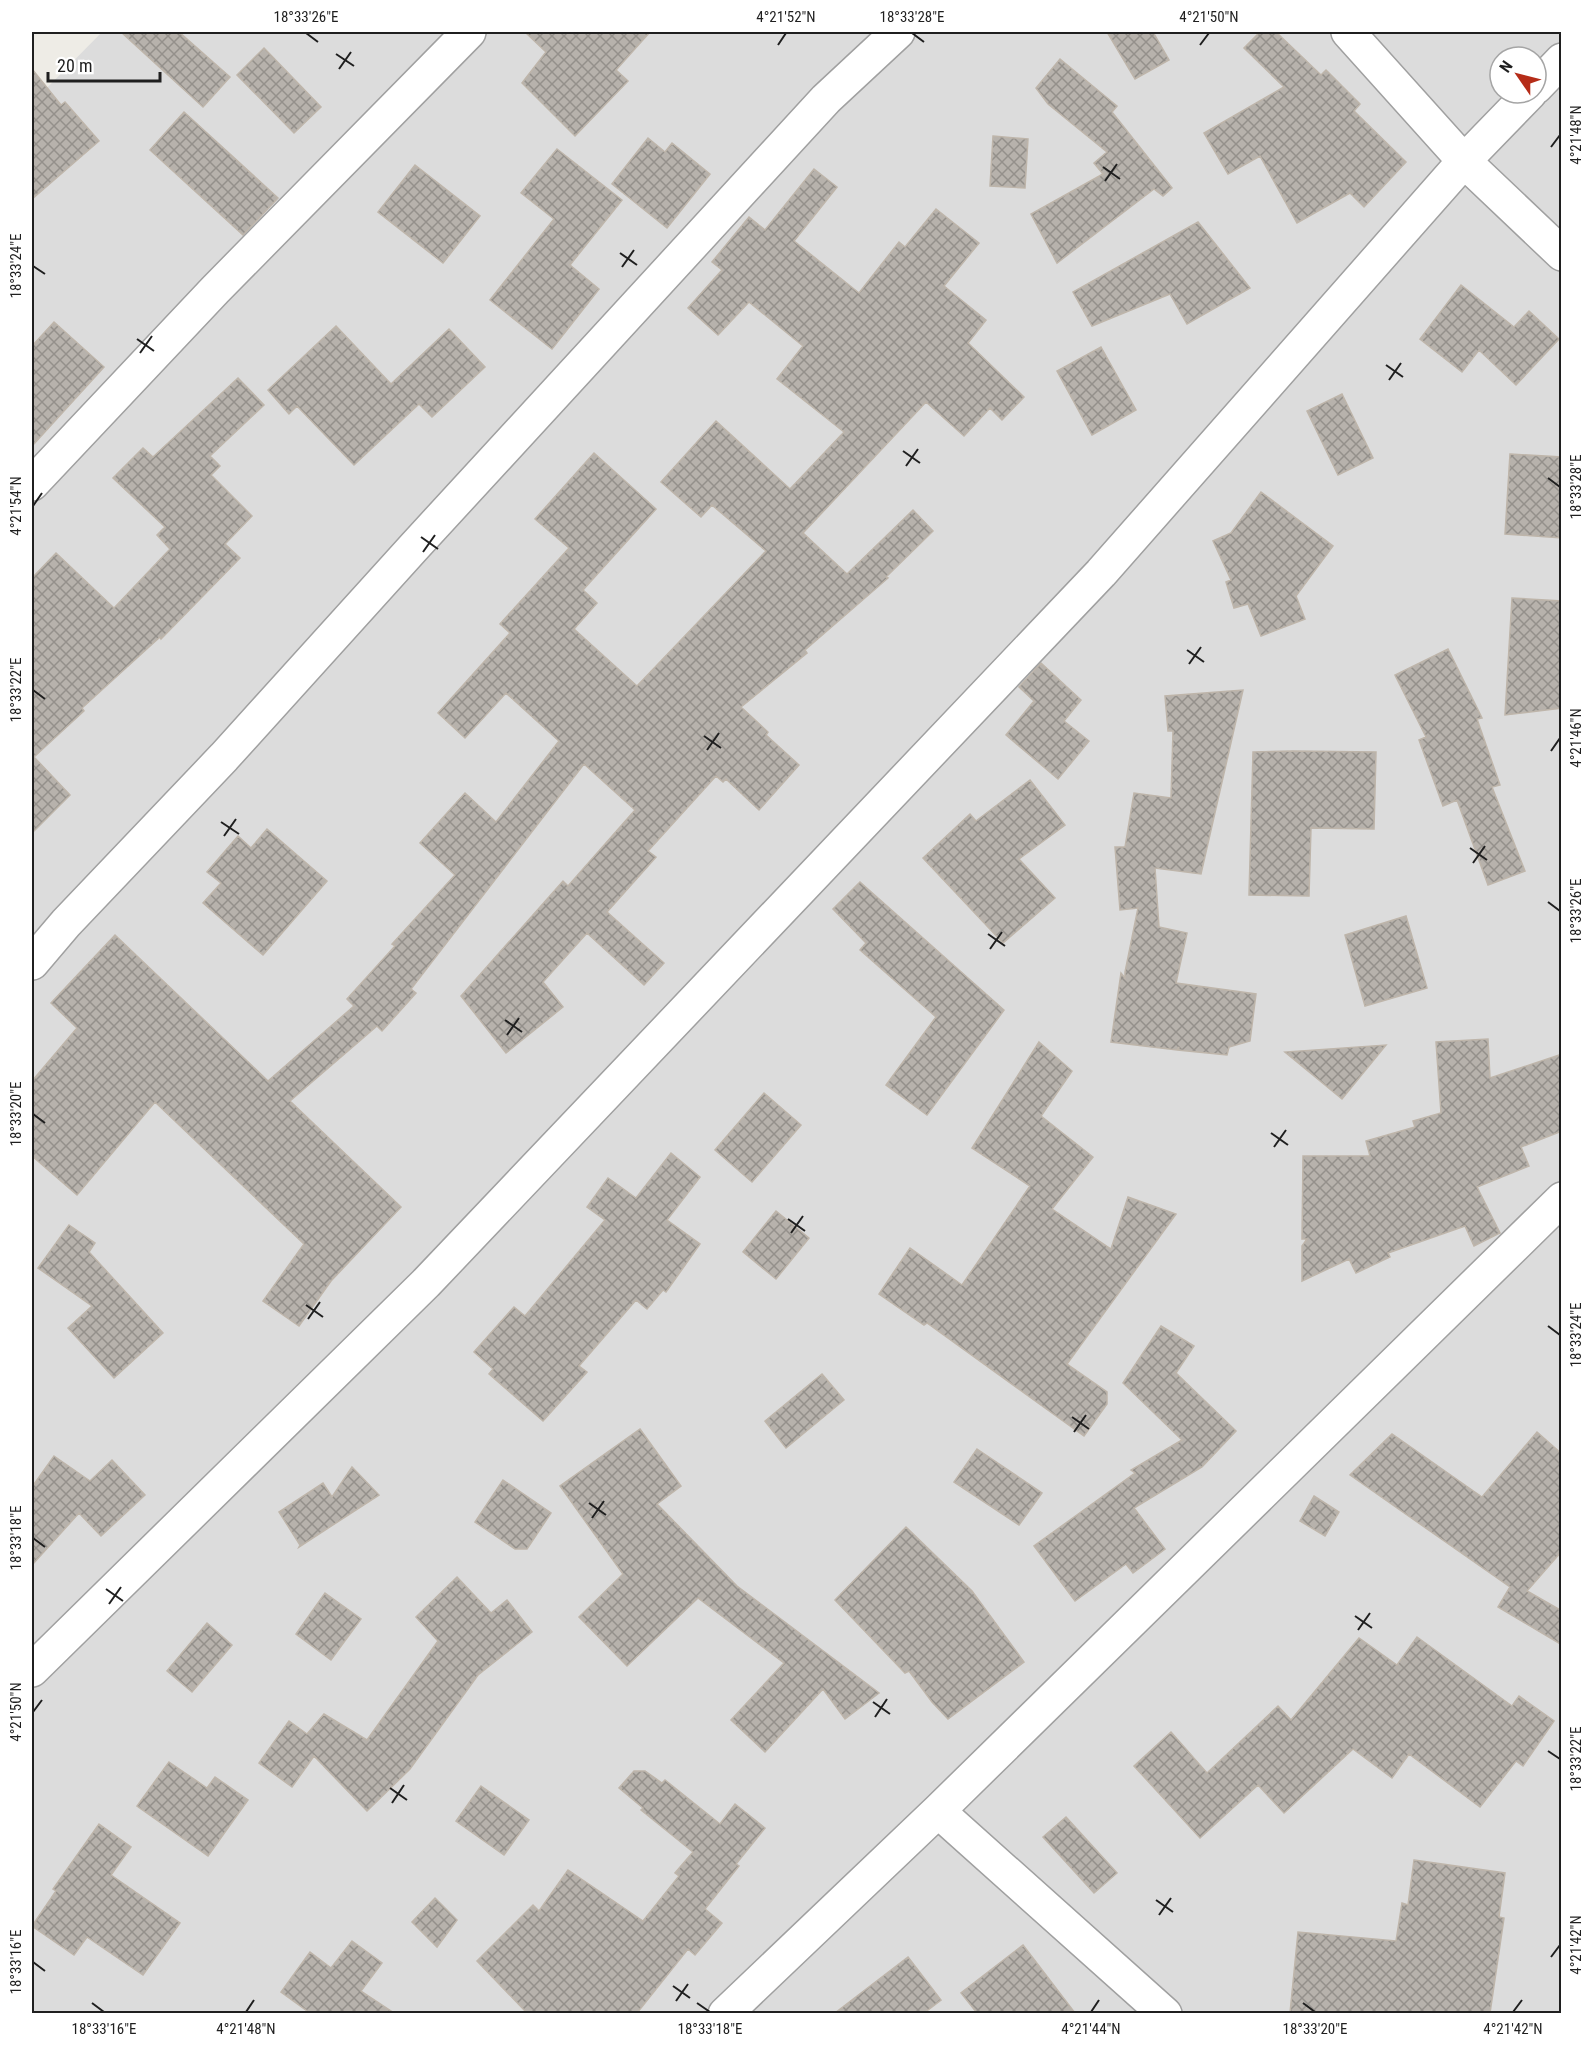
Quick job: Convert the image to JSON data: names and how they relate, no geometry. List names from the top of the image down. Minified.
{"scale_bar":"20 m","north":"top left","coordinates":["18°33'26\"E","4°21'52\"N","18°33'28\"E","4°21'50\"N","4°21'48\"N","18°33'24\"E","4°21'54\"N","18°33'22\"E","4°21'46\"N","18°33'20\"E","18°33'18\"E","4°21'42\"N","18°33'16\"E","4°21'44\"N"]}
